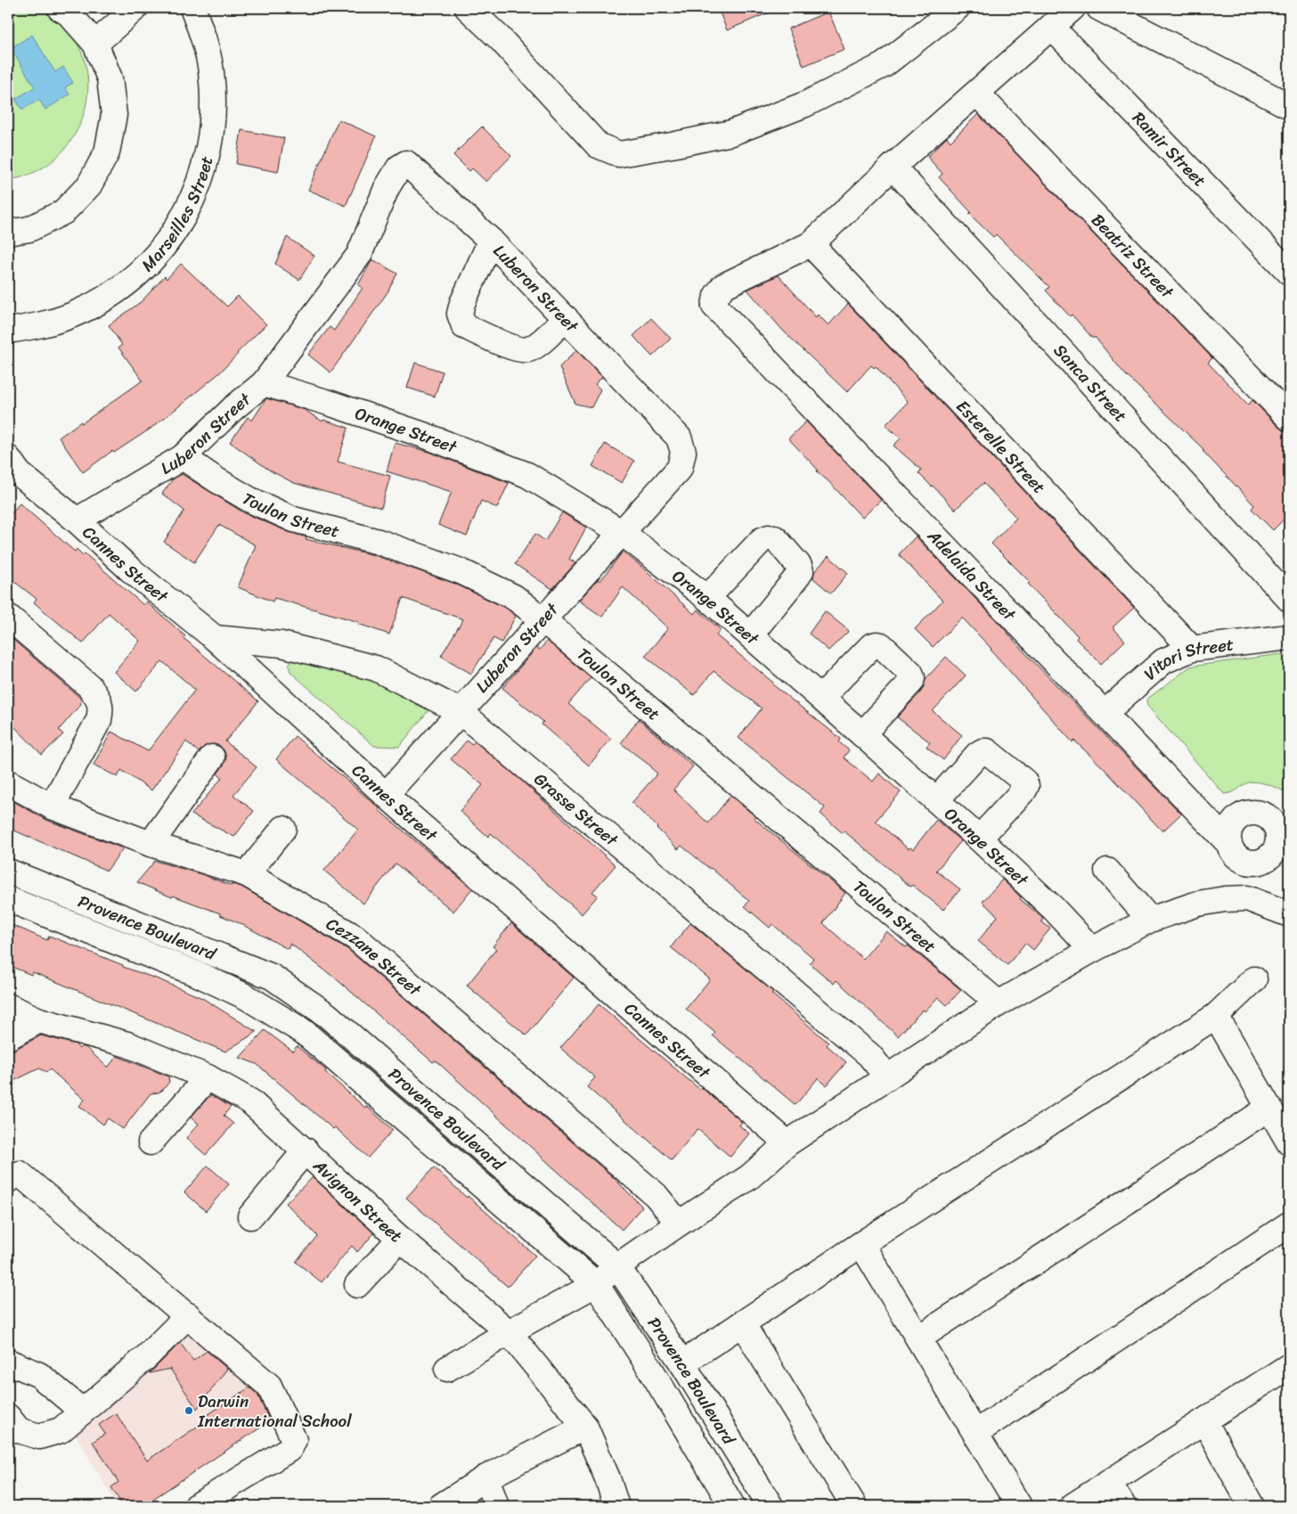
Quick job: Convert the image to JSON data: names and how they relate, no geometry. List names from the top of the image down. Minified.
{"streets":{"street":["Ramir Street","Marseilles Street","Beatriz Street","Luberon Street","Sanca Street","Orange Street","Esterelle Street","Toulon Street","Cannes Street","Adelaida Street","Vitori Street","Grasse Street","Provence Boulevard","Cezzane Street","Avignon Street"]},"crossings":[["Luberon Street","Orange Street"],["Luberon Street","Toulon Street"],["Luberon Street","Cannes Street"],["Luberon Street","Grasse Street"],["Esterelle Street","Adelaida Street"],["Esterelle Street","Vitori Street"],["Cannes Street","Grasse Street"],["Adelaida Street","Vitori Street"]],"places":["Darwin International School"]}
